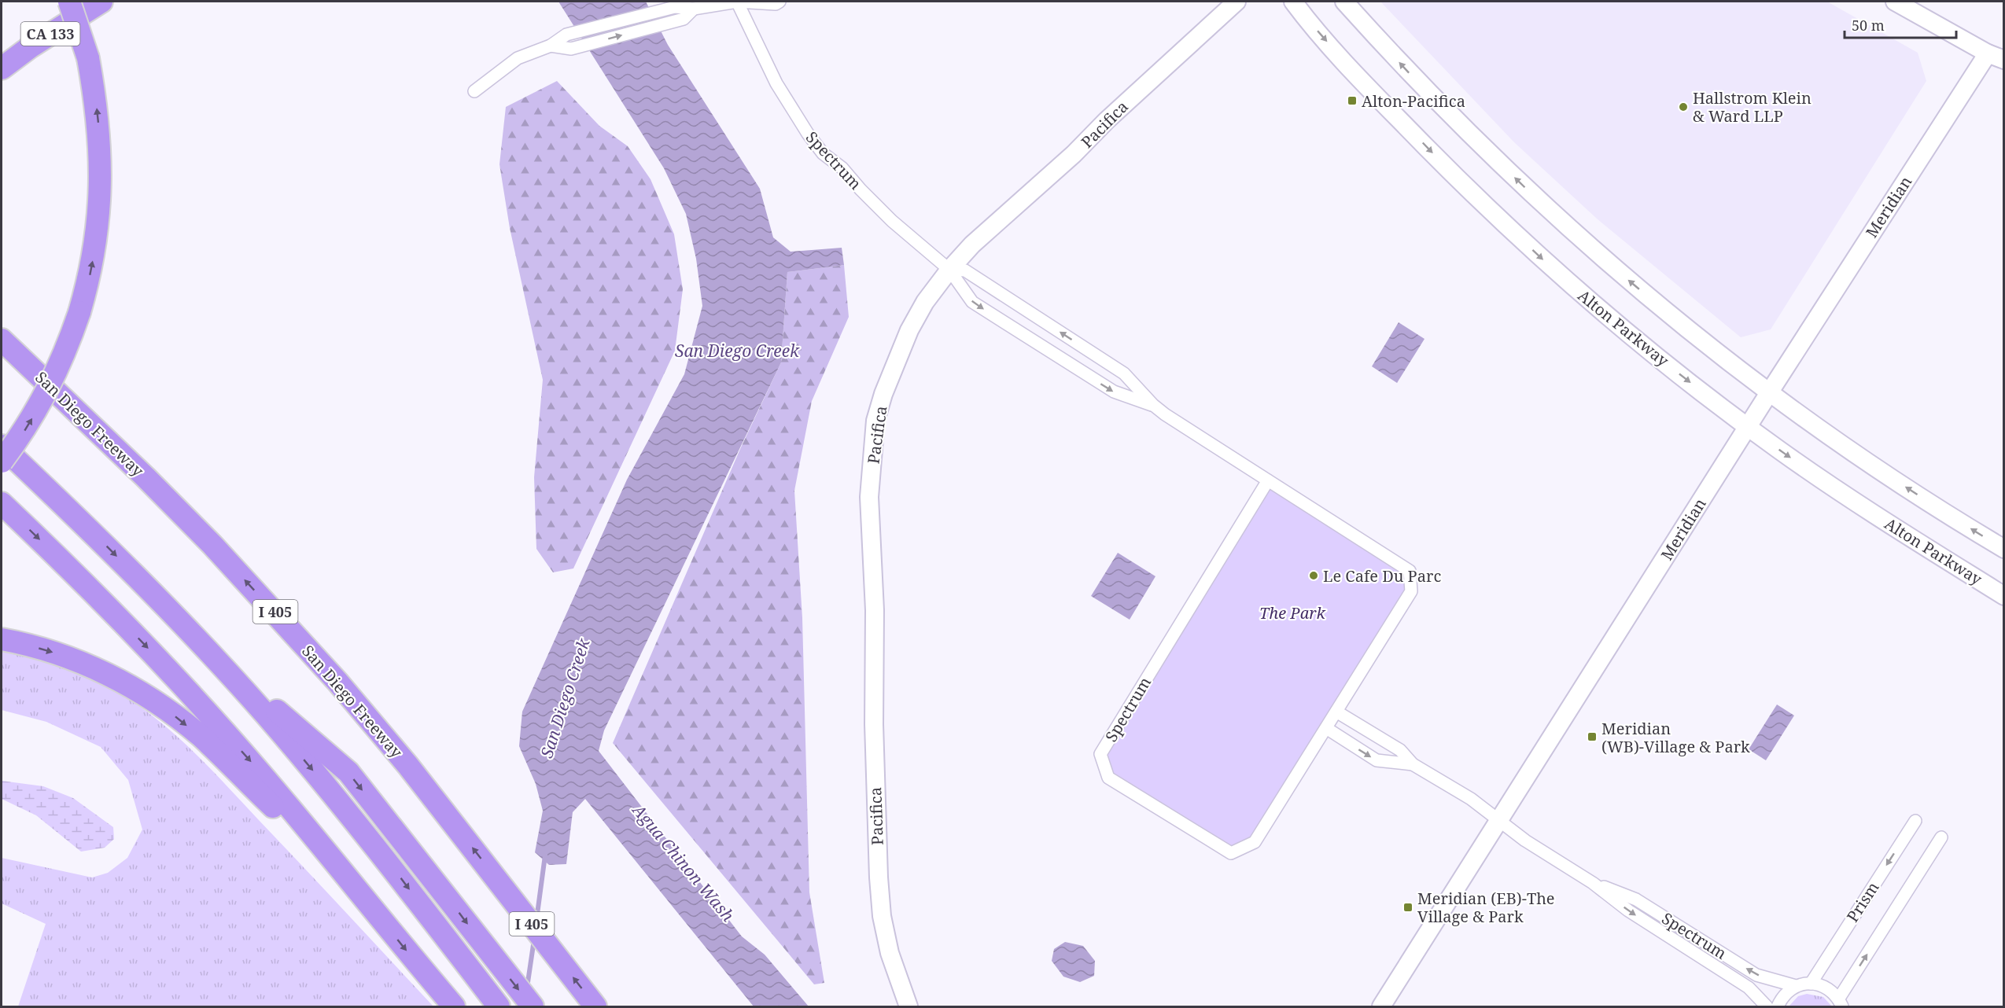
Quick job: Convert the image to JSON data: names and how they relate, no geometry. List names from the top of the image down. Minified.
{"streets":{"highway":["CA 133","San Diego Freeway","I 405"],"street":["Pacifica","Spectrum","Meridian","Alton Parkway","Prism"]},"crossings":[["Pacifica","Spectrum"],["Spectrum","Meridian"],["Meridian","Alton Parkway"]],"water":["San Diego Creek","Agua Chinon Wash"],"parks":["The Park"],"places":{"transit":["Alton-Pacifica","Meridian (WB)-Village & Park","Meridian (EB)-The Village & Park"],"other":["Hallstrom Klein & Ward LLP","Le Cafe Du Parc"]},"scale_bar":"50 m"}
